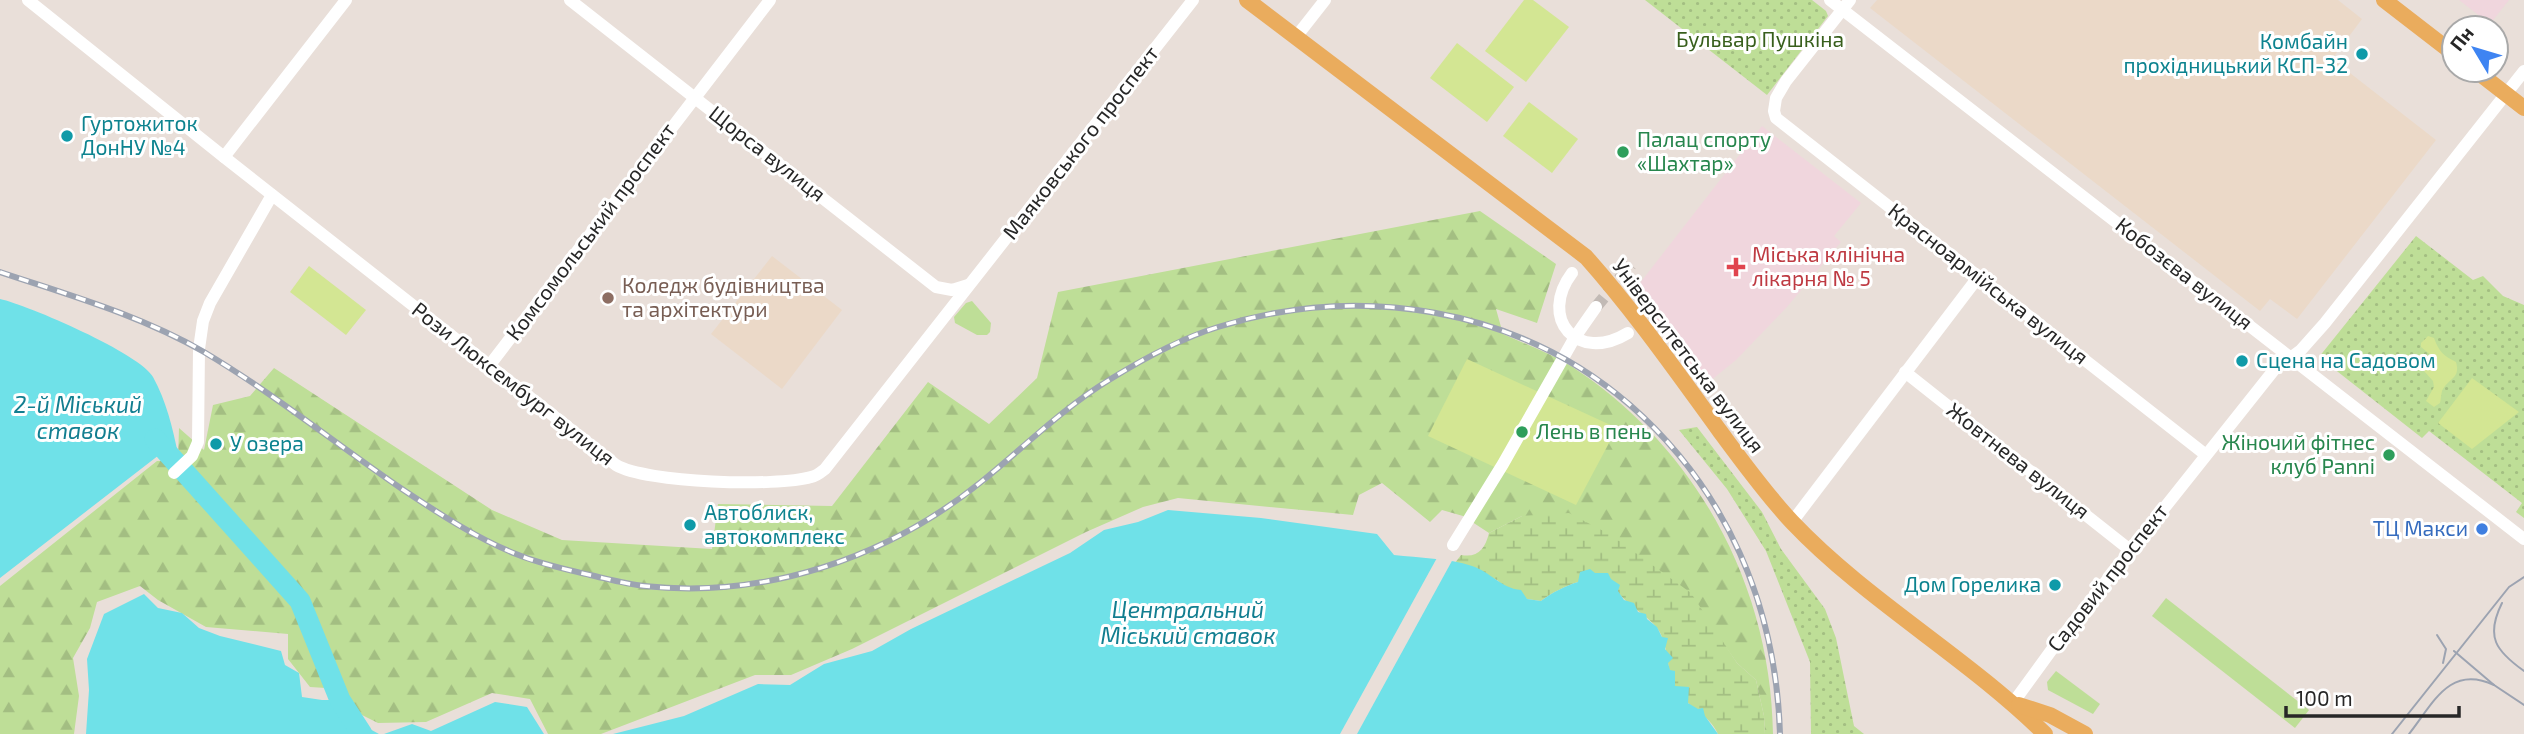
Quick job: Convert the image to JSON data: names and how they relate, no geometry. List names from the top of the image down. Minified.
{"streets":{"main road":["Університетська вулиця"],"street":["Маяковського проспект","Щорса вулиця","Комсомольський проспект","Кобозєва вулиця","Красноармійська вулиця","Рози Люксембург вулиця","Жовтнева вулиця","Садовий проспект"]},"crossings":[["Маяковського проспект","Рози Люксембург вулиця"],["Щорса вулиця","Комсомольський проспект"],["Комсомольський проспект","Рози Люксембург вулиця"],["Кобозєва вулиця","Красноармійська вулиця"],["Кобозєва вулиця","Садовий проспект"],["Красноармійська вулиця","Садовий проспект"],["Університетська вулиця","Садовий проспект"],["Жовтнева вулиця","Садовий проспект"]],"water":["2-й Міський ставок","Центральний Міський ставок"],"parks":["Бульвар Пушкіна"],"places":{"other":["Комбайн прохідницький КСП-32","Гуртожиток ДонНУ №4","Палац спорту «Шахтар»","Коледж будівництва та архітектури","Сцена на Садовом","Лень в пень","У озера","Жіночий фітнес клуб Panni","Автоблиск, автокомплекс","ТЦ Макси","Дом Горелика"],"health":["Міська клінічна лікарня № 5"]},"scale_bar":"100 m","north":"top left"}
